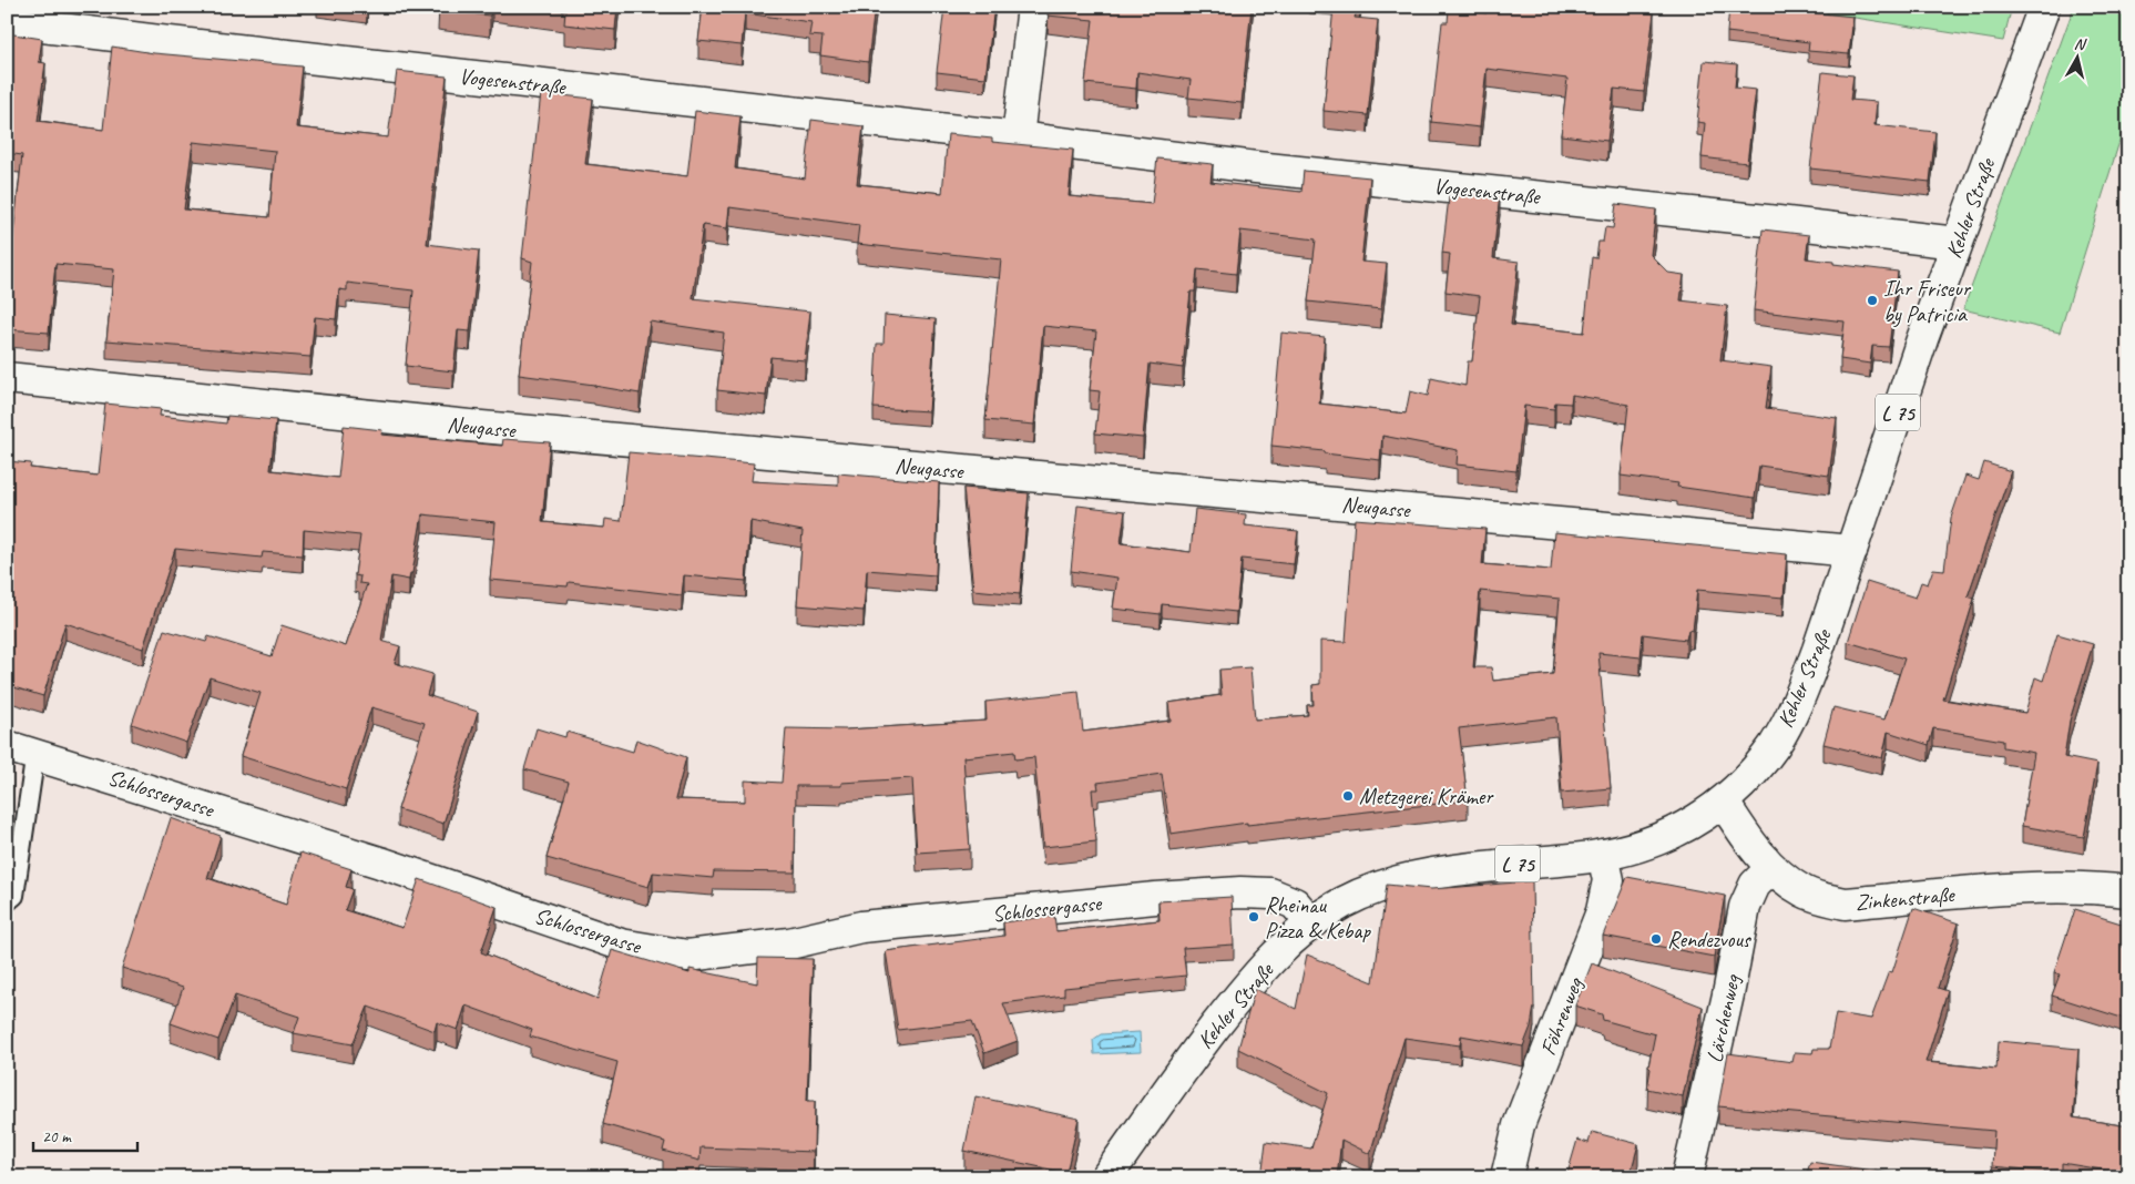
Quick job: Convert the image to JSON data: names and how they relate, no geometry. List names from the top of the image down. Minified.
{"streets":{"street":["Vogesenstraße","Kehler Straße","L 75","Neugasse","Schlossergasse","Zinkenstraße","Föhrenweg","Lärchenweg"]},"crossings":[["Vogesenstraße","Kehler Straße"],["Kehler Straße","Neugasse"],["Kehler Straße","Schlossergasse"],["Kehler Straße","Zinkenstraße"],["Kehler Straße","Föhrenweg"],["Zinkenstraße","Lärchenweg"]],"places":["Ihr Friseur by Patricia","Metzgerei Krämer","Rheinau Pizza & Kebap","Rendezvous"],"scale_bar":"20 m","north":"top"}
